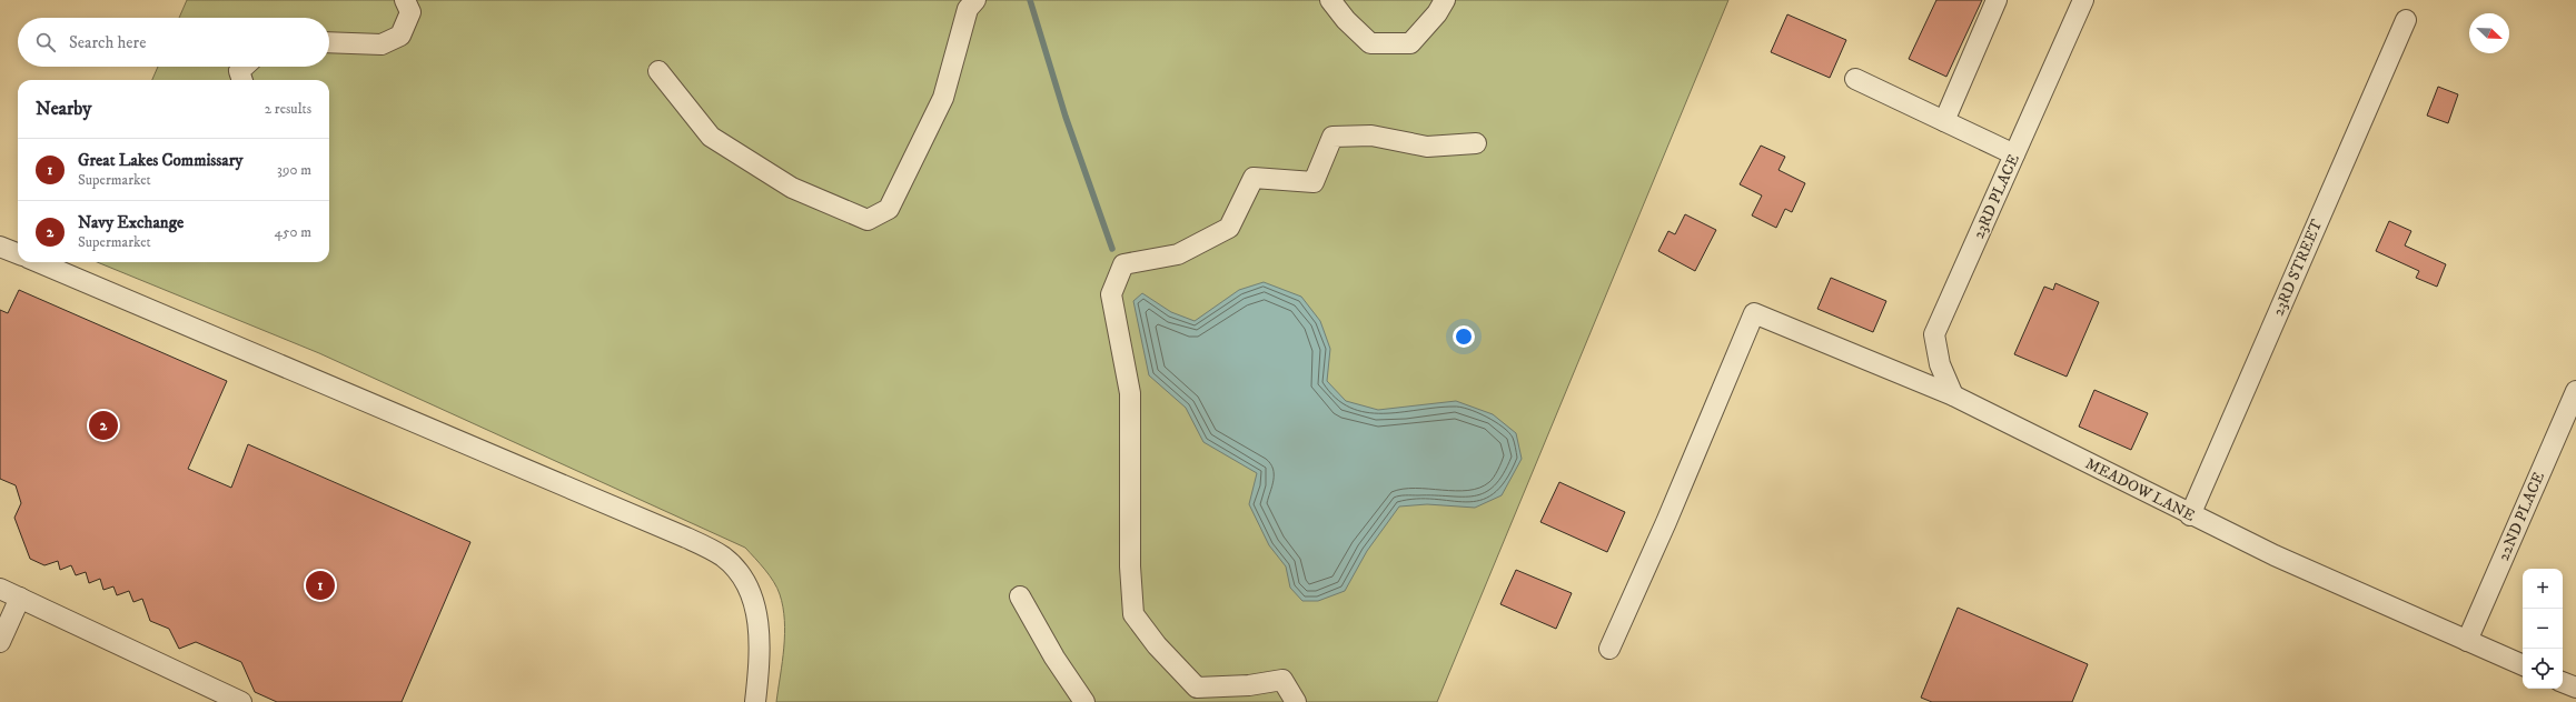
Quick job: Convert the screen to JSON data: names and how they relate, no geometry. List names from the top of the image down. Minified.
{"streets":{"street":["23RD PLACE","23RD STREET","MEADOW LANE","22ND PLACE"]},"crossings":[["23RD PLACE","MEADOW LANE"],["23RD STREET","MEADOW LANE"],["MEADOW LANE","22ND PLACE"]],"north":"bottom right","page":{"search":"Search here","heading":["Nearby","2 results"],"list":[{"mark":"1","name":"Great Lakes Commissary","note":"Supermarket","value":"390 m"},{"mark":"2","name":"Navy Exchange","note":"Supermarket","value":"450 m"}],"pins":["2","1"],"map_buttons":["+","−"]}}
